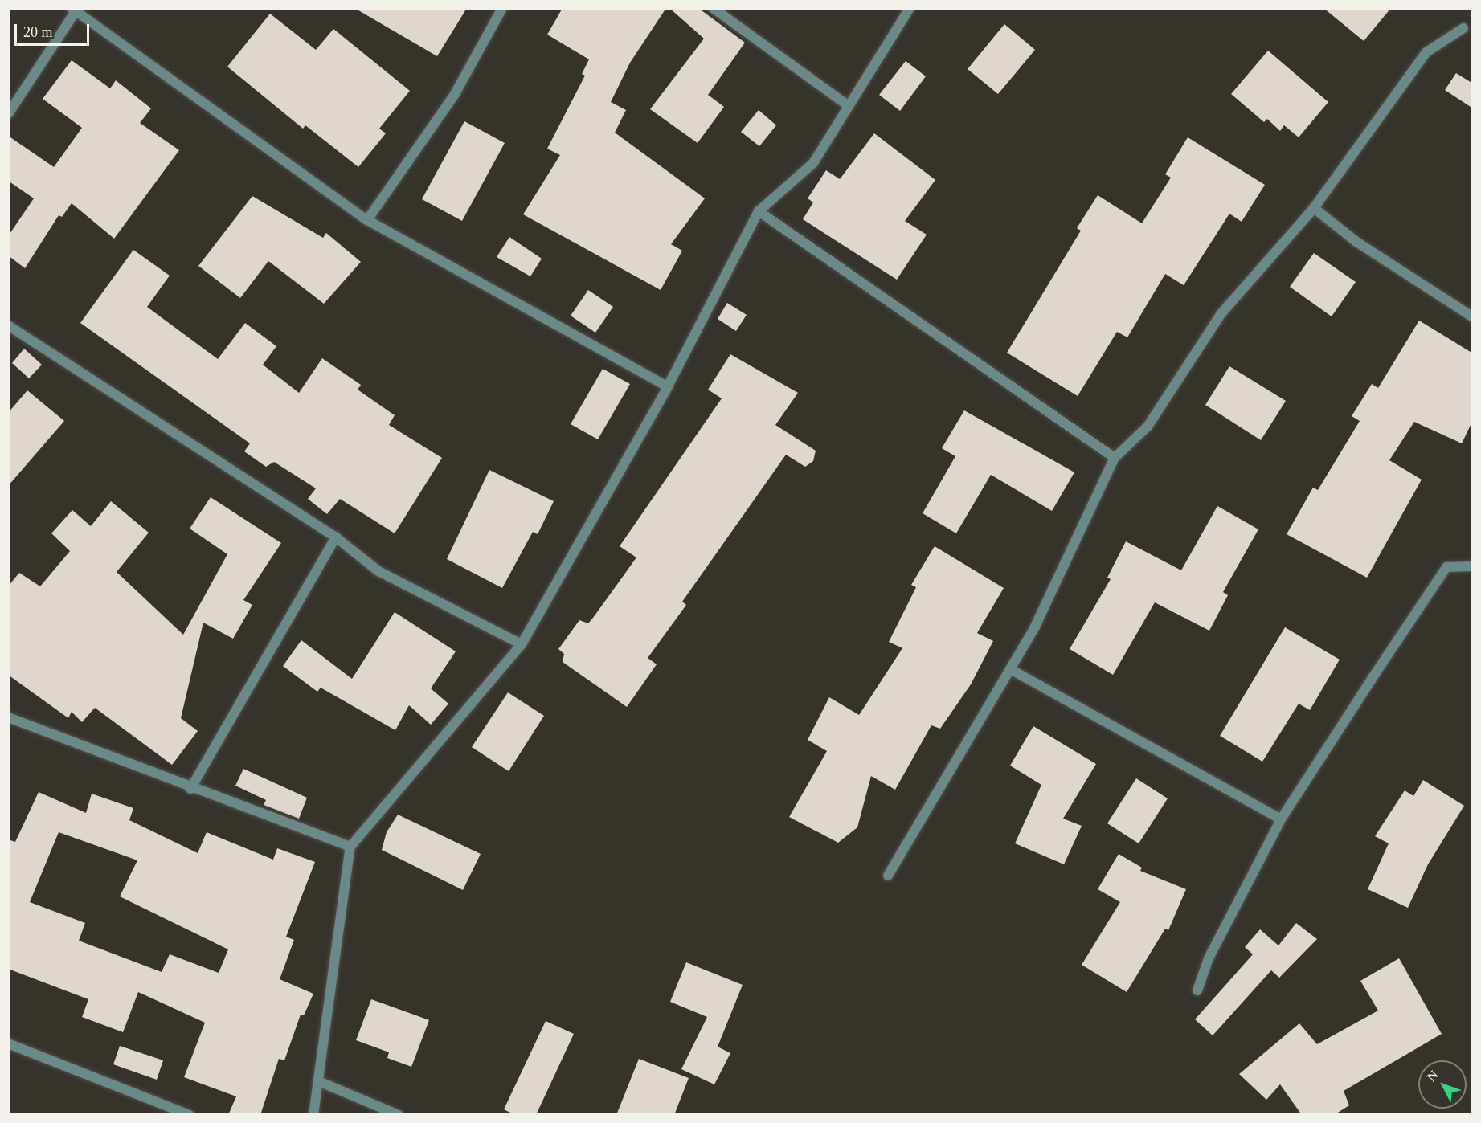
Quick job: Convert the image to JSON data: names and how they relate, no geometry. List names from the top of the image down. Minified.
{"scale_bar":"20 m","north":"top left"}
